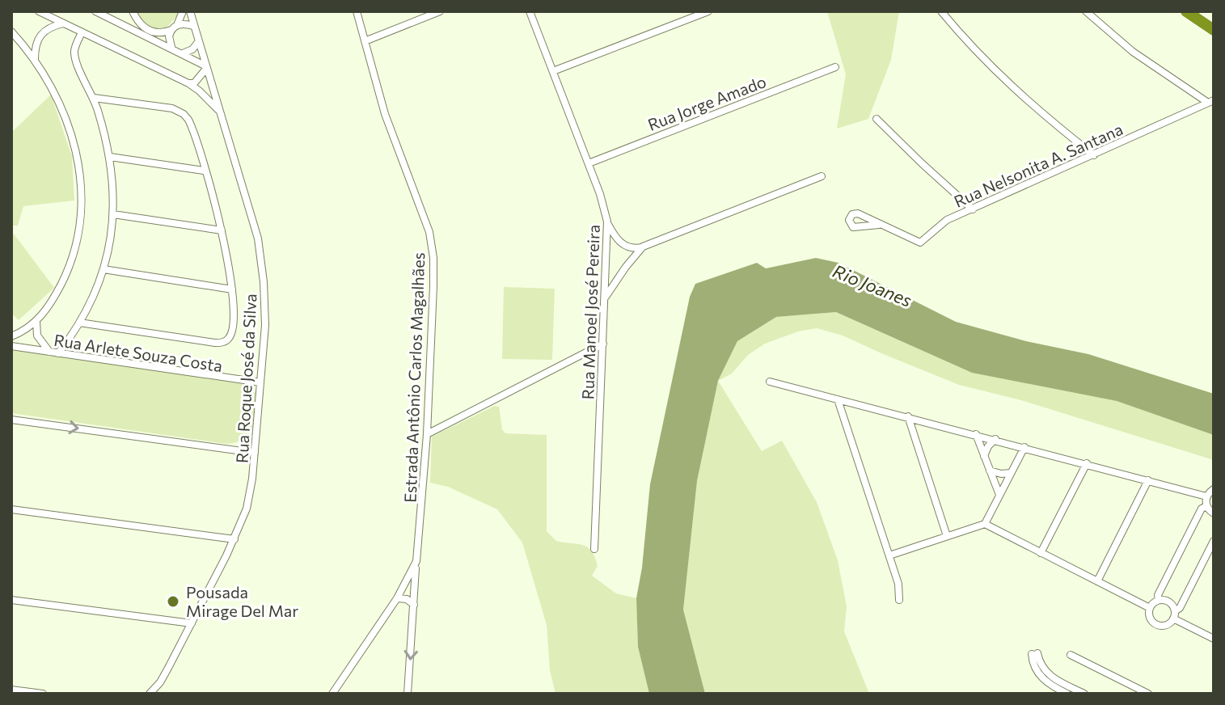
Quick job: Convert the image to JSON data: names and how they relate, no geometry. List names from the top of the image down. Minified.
{"streets":{"street":["Rua Jorge Amado","Rua Nelsonita A. Santana","Rua Manoel José Pereira","Rua Arlete Souza Costa","Estrada Antônio Carlos Magalhães","Rua Roque José da Silva"]},"crossings":[["Rua Jorge Amado","Rua Manoel José Pereira"],["Rua Arlete Souza Costa","Rua Roque José da Silva"]],"water":["Rio Joanes"],"places":["Pousada Mirage Del Mar"]}
